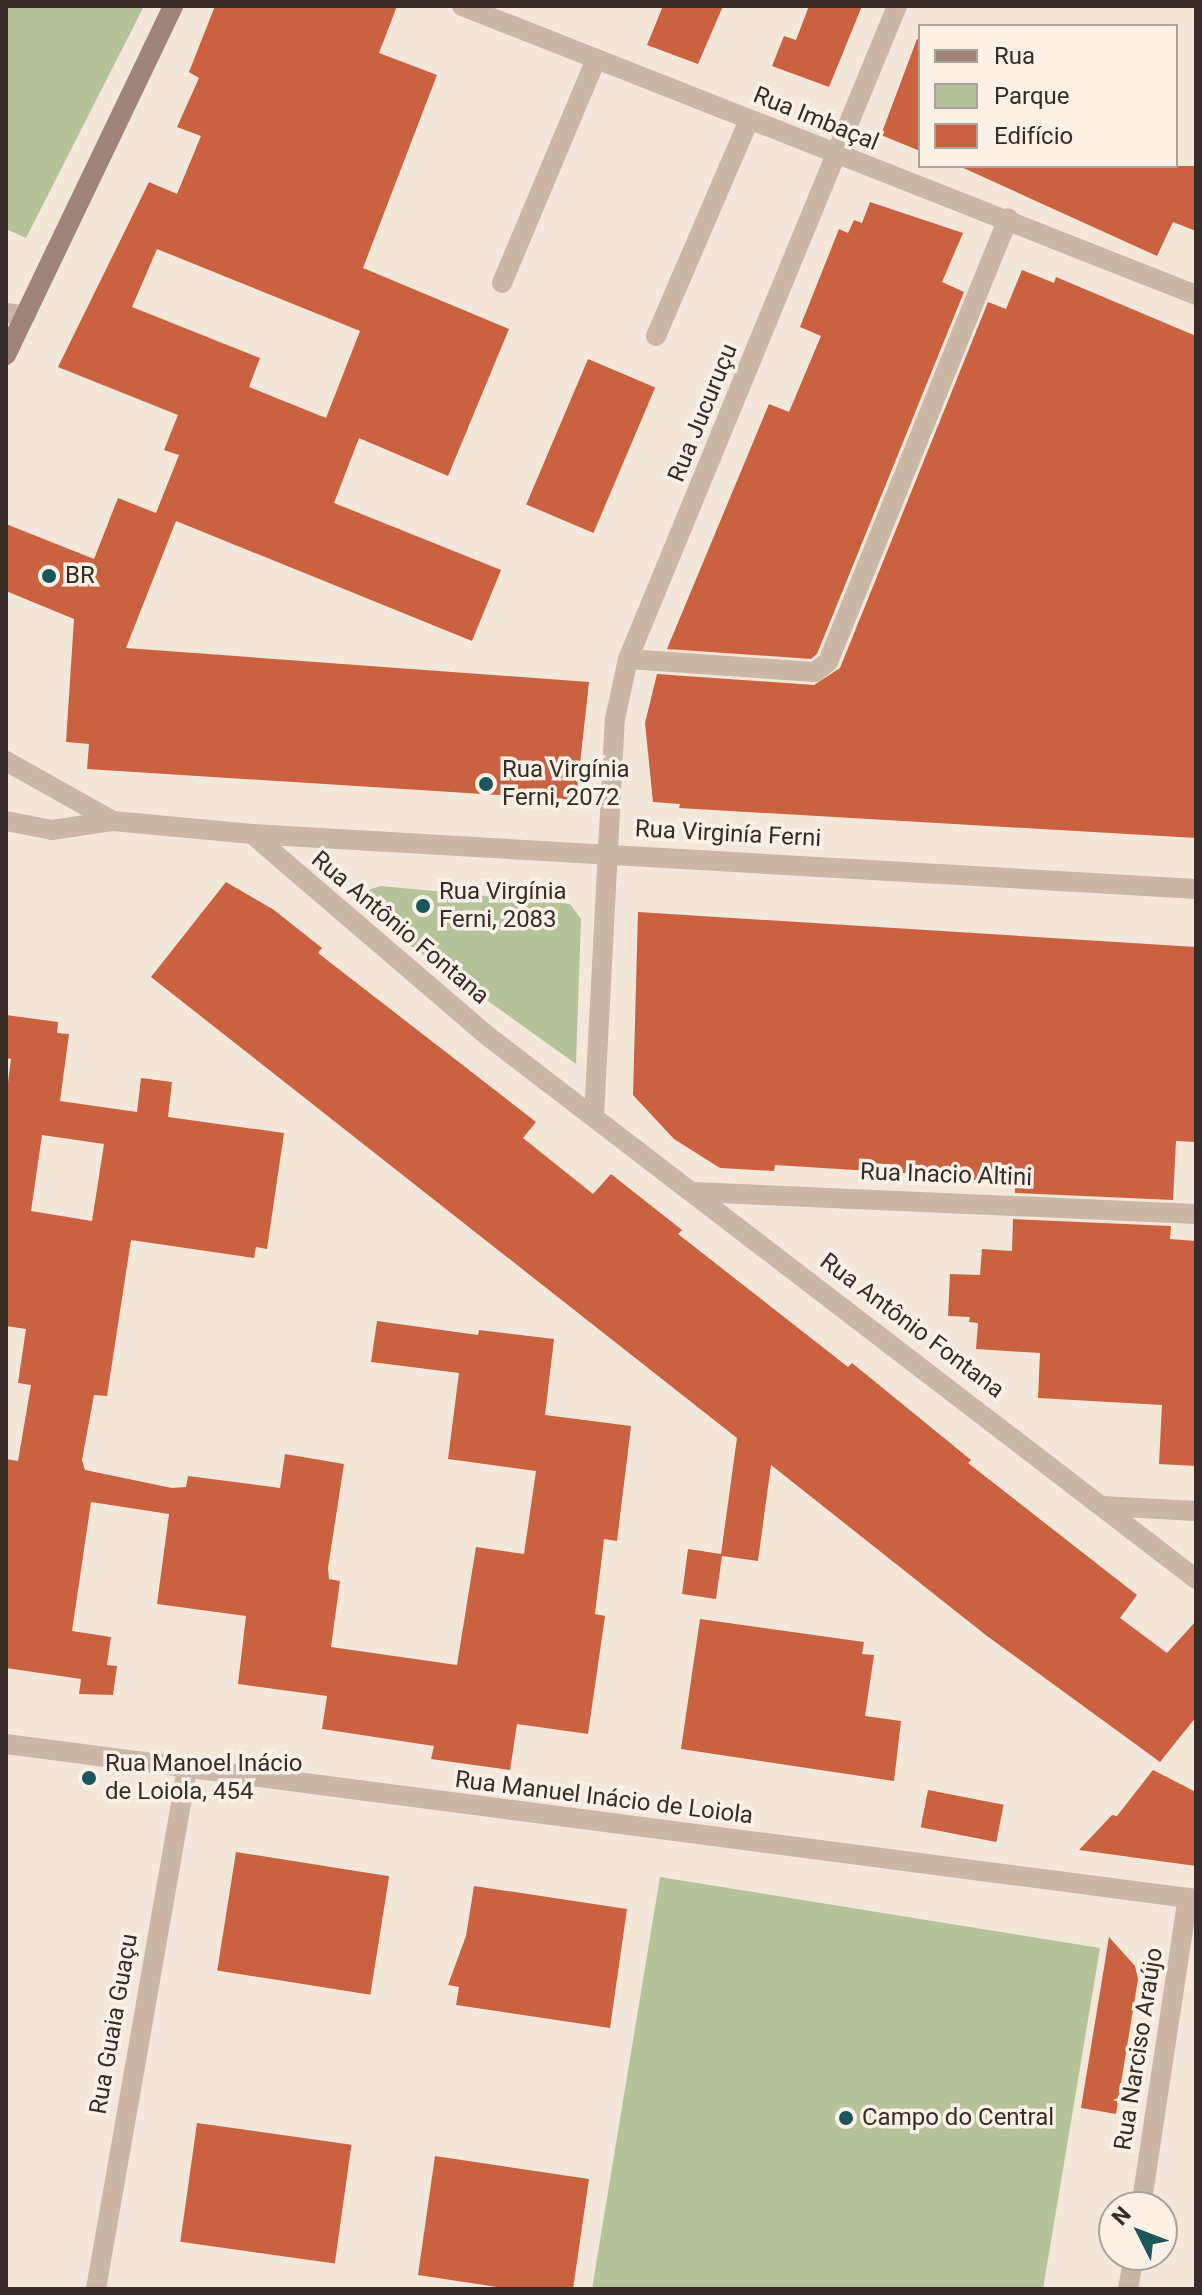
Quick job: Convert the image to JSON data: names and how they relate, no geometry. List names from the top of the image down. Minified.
{"streets":{"street":["Rua Imbaçal","Rua Jucuruçu","Rua Virginía Ferni","Rua Antônio Fontana","Rua Inacio Altini","Rua Manuel Inácio de Loiola","Rua Guaia Guaçu","Rua Narciso Araújo"]},"crossings":[["Rua Imbaçal","Rua Jucuruçu"],["Rua Virginía Ferni","Rua Antônio Fontana"],["Rua Antônio Fontana","Rua Inacio Altini"],["Rua Manuel Inácio de Loiola","Rua Guaia Guaçu"],["Rua Manuel Inácio de Loiola","Rua Narciso Araújo"]],"places":["BR","Rua Virgínia Ferni, 2072","Rua Virgínia Ferni, 2083","Rua Manoel Inácio de Loiola, 454","Campo do Central"],"legend":["Rua","Parque","Edifício"],"north":"top left"}
